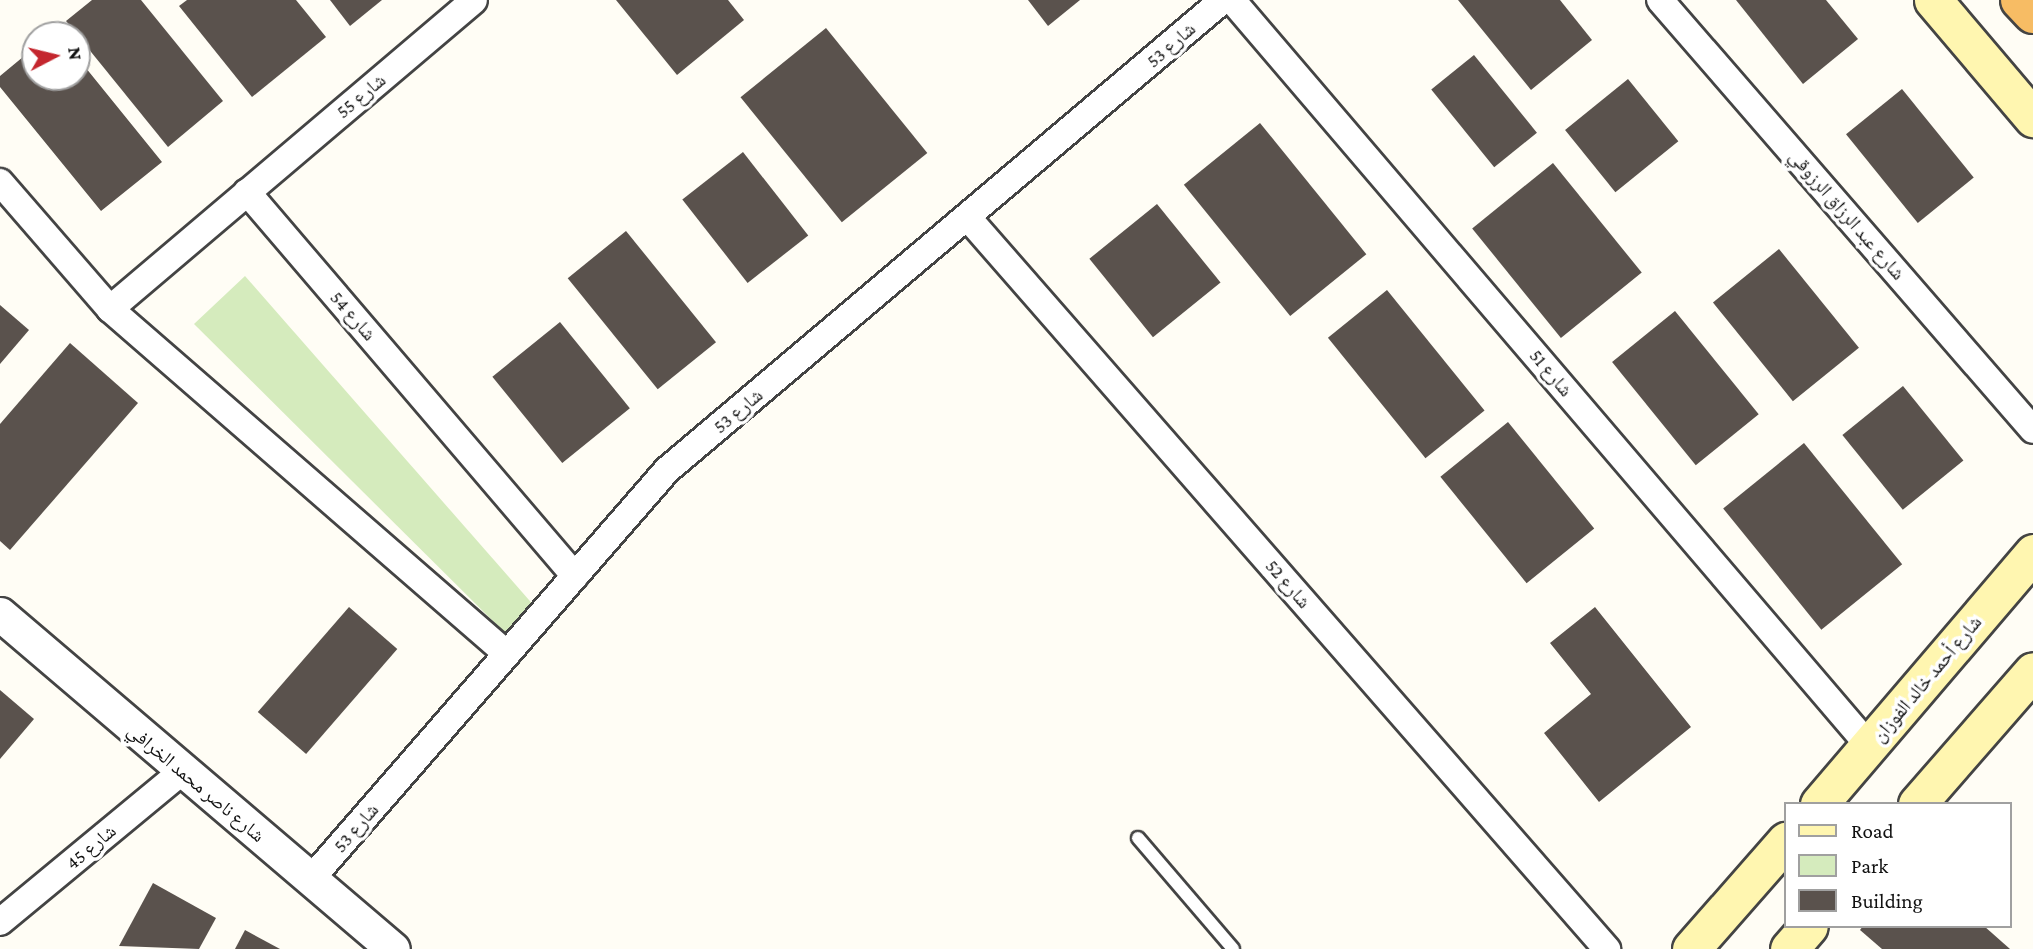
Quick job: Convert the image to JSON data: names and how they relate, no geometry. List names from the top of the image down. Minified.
{"streets":{"main road":["شارع أحمد خالد الفوزان"],"street":["شارع 53","شارع 55","شارع عبد الرزاق الرزوقي","شارع 54","شارع 51","شارع 52","شارع ناصر محمد الخرافي","شارع 45"]},"crossings":[["شارع 53","شارع 54"],["شارع 53","شارع 52"],["شارع 53","شارع ناصر محمد الخرافي"],["شارع 55","شارع 54"],["شارع 51","شارع أحمد خالد الفوزان"],["شارع ناصر محمد الخرافي","شارع 45"]],"legend":["Road","Park","Building"],"north":"right"}
